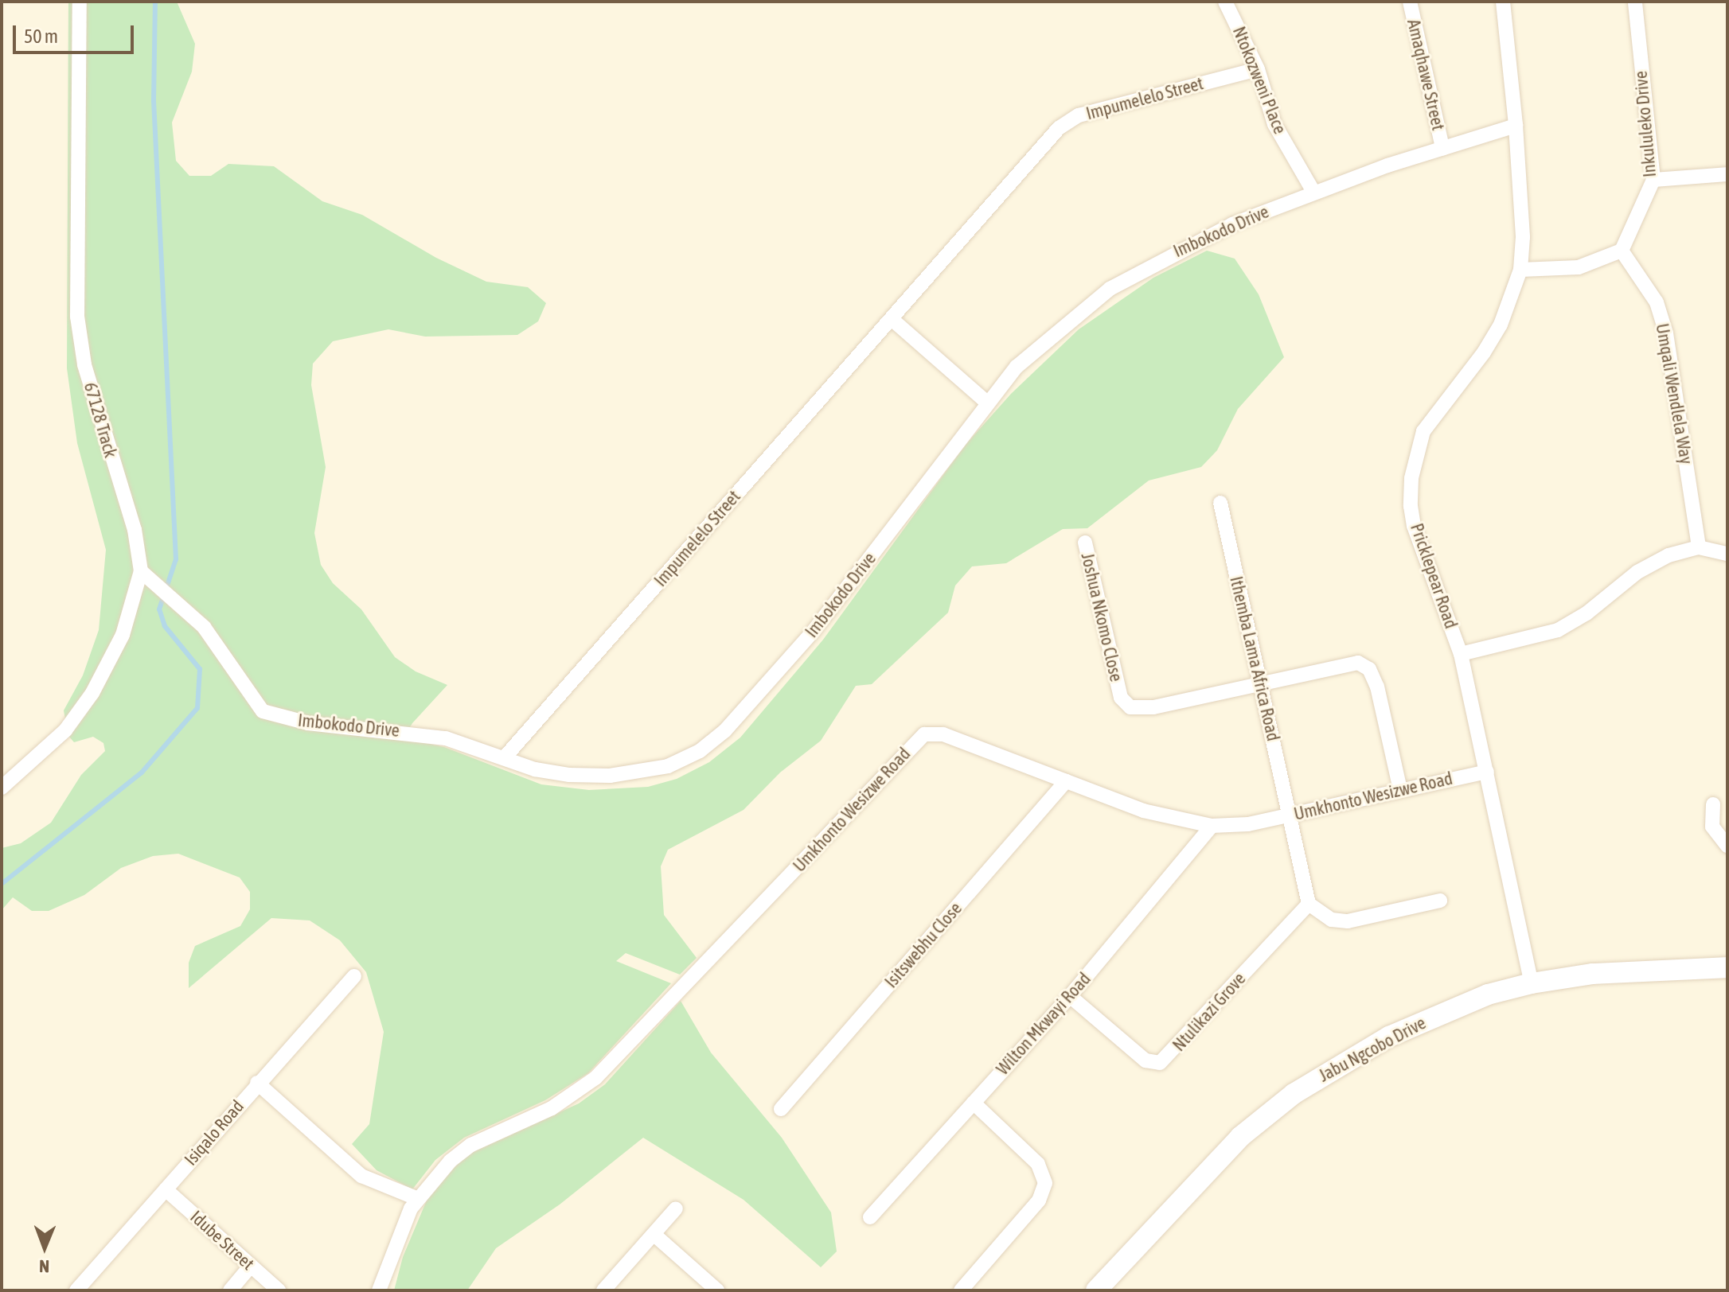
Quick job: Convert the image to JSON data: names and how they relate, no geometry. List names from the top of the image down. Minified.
{"streets":{"main road":["Jabu Ngcobo Drive"],"street":["Amaqhawe Street","Ntokozweni Place","Impumelelo Street","Inkululeko Drive","Imbokodo Drive","Umqali Wendlela Way","67128 Track","Pricklepear Road","Joshua Nkomo Close","Ithemba Lama Africa Road","Umkhonto Wesizwe Road","Isitswebhu Close","Ntulikazi Grove","Wilton Mkwayi Road","Isiqalo Road","Idube Street"]},"crossings":[["Amaqhawe Street","Imbokodo Drive"],["Ntokozweni Place","Impumelelo Street"],["Ntokozweni Place","Imbokodo Drive"],["Impumelelo Street","Imbokodo Drive"],["Inkululeko Drive","Umqali Wendlela Way"],["Imbokodo Drive","67128 Track"],["Imbokodo Drive","Pricklepear Road"],["Pricklepear Road","Umkhonto Wesizwe Road"],["Pricklepear Road","Jabu Ngcobo Drive"],["Joshua Nkomo Close","Ithemba Lama Africa Road"],["Ithemba Lama Africa Road","Umkhonto Wesizwe Road"],["Ithemba Lama Africa Road","Ntulikazi Grove"],["Umkhonto Wesizwe Road","Isitswebhu Close"],["Umkhonto Wesizwe Road","Wilton Mkwayi Road"],["Ntulikazi Grove","Wilton Mkwayi Road"],["Isiqalo Road","Idube Street"]],"scale_bar":"50 m","north":"bottom"}
